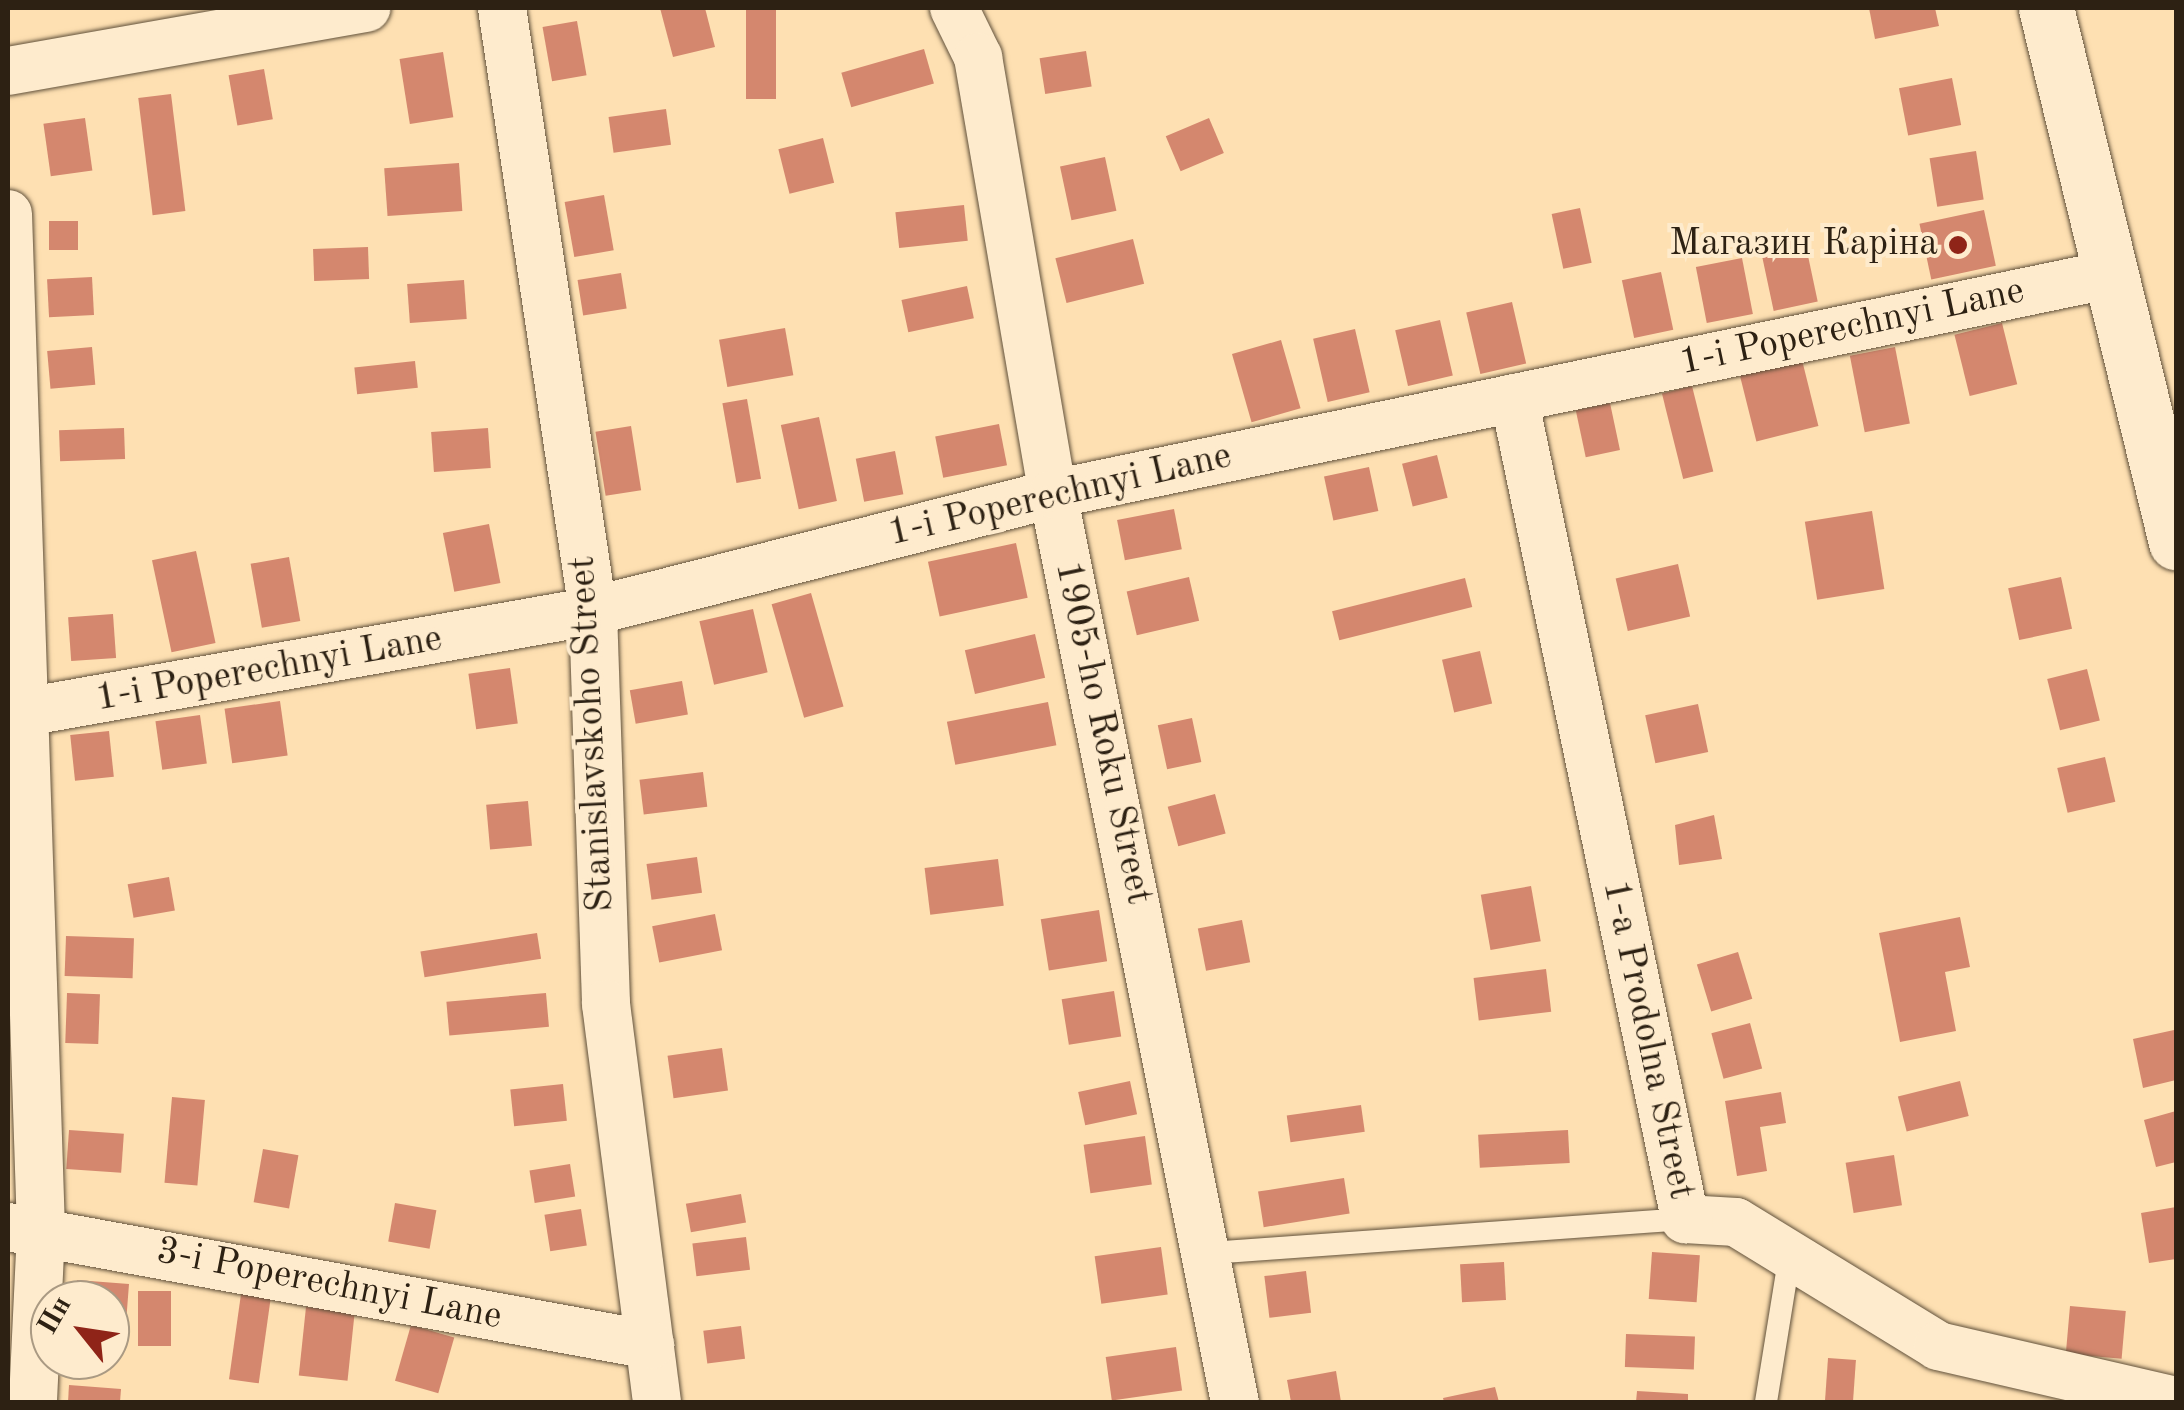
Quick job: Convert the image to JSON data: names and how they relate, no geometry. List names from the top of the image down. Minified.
{"streets":{"street":["1-i Poperechnyi Lane","1905-ho Roku Street","Stanislavskoho Street","1-a Prodolna Street","3-i Poperechnyi Lane"]},"crossings":[["1-i Poperechnyi Lane","1905-ho Roku Street"],["1-i Poperechnyi Lane","Stanislavskoho Street"],["1-i Poperechnyi Lane","1-a Prodolna Street"],["Stanislavskoho Street","3-i Poperechnyi Lane"]],"places":["Магазин Каріна"],"north":"top left"}
